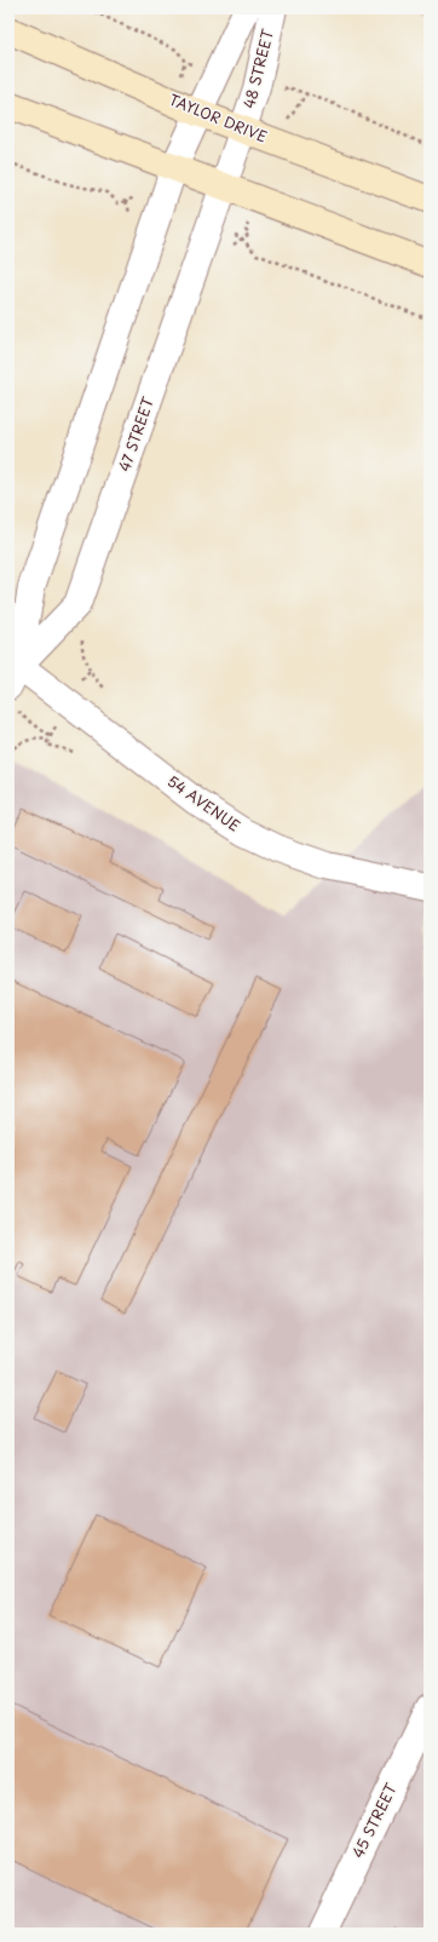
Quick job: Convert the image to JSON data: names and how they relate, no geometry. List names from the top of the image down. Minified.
{"streets":{"main road":["TAYLOR DRIVE"],"street":["48 STREET","47 STREET","54 AVENUE","45 STREET"]},"crossings":[["48 STREET","TAYLOR DRIVE"],["48 STREET","47 STREET"],["47 STREET","54 AVENUE"]]}
